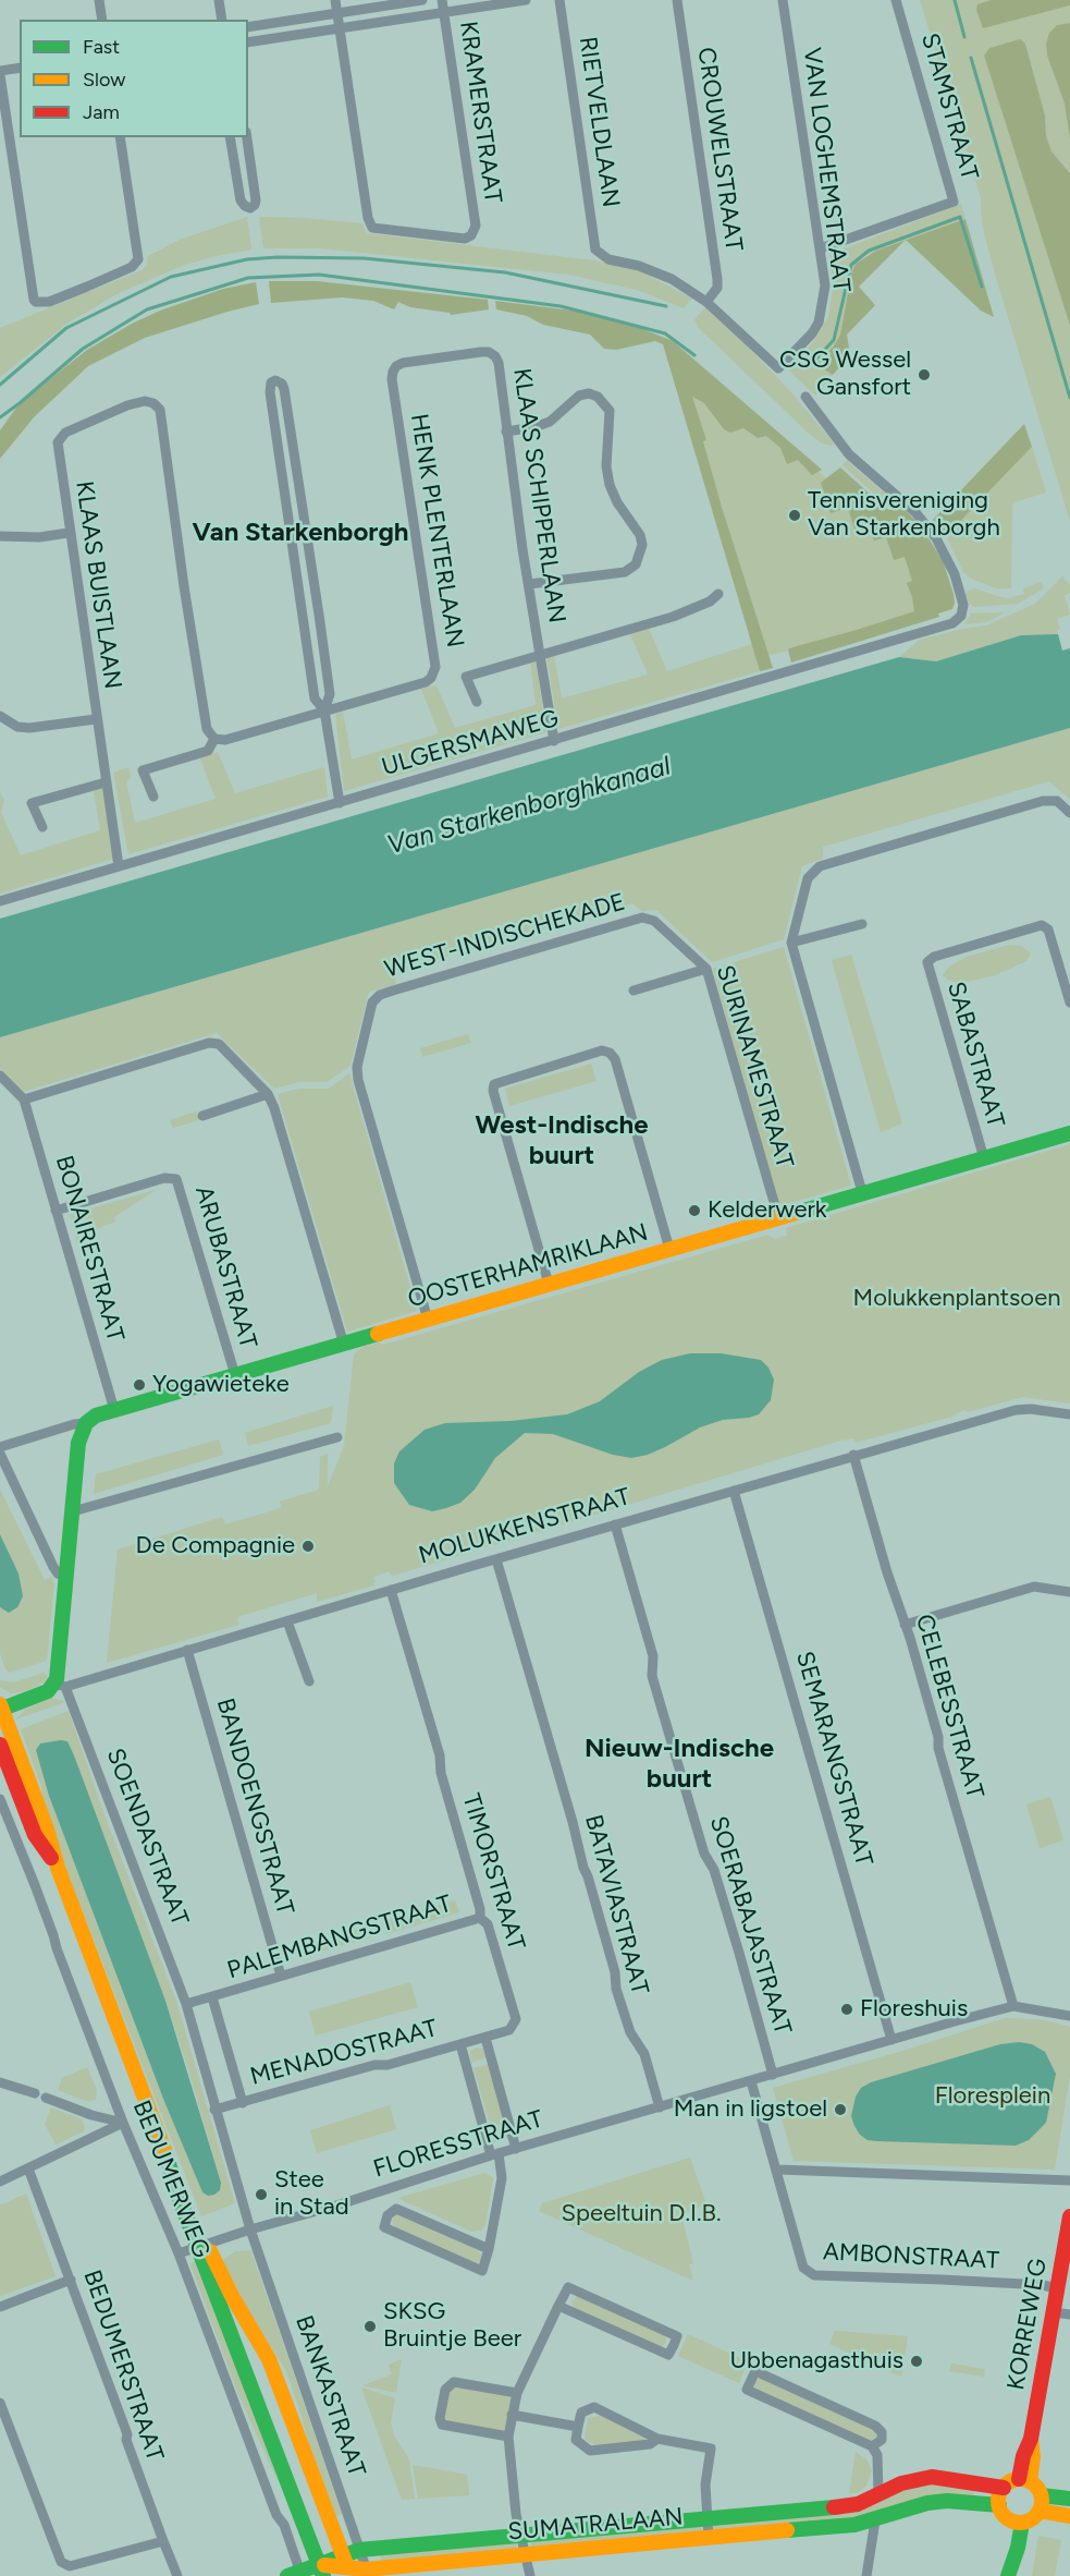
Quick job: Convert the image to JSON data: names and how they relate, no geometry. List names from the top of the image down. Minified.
{"streets":{"main road":["OOSTERHAMRIKLAAN","MOLUKKENSTRAAT","SOENDASTRAAT","BEDUMERWEG","KORREWEG","SUMATRALAAN"],"street":["STAMSTRAAT","KRAMERSTRAAT","RIETVELDLAAN","CROUWELSTRAAT","VAN LOGHEMSTRAAT","KLAAS SCHIPPERLAAN","HENK PLENTERLAAN","KLAAS BUISTLAAN","ULGERSMAWEG","WEST-INDISCHEKADE","SABASTRAAT","SURINAMESTRAAT","BONAIRESTRAAT","ARUBASTRAAT","CELEBESSTRAAT","SEMARANGSTRAAT","BANDOENGSTRAAT","TIMORSTRAAT","BATAVIASTRAAT","SOERABAJASTRAAT","PALEMBANGSTRAAT","MENADOSTRAAT","FLORESSTRAAT","AMBONSTRAAT","BEDUMERSTRAAT","BANKASTRAAT"]},"crossings":[["STAMSTRAAT","VAN LOGHEMSTRAAT"],["RIETVELDLAAN","CROUWELSTRAAT"],["RIETVELDLAAN","VAN LOGHEMSTRAAT"],["CROUWELSTRAAT","VAN LOGHEMSTRAAT"],["KLAAS SCHIPPERLAAN","HENK PLENTERLAAN"],["KLAAS SCHIPPERLAAN","ULGERSMAWEG"],["HENK PLENTERLAAN","KLAAS BUISTLAAN"],["KLAAS BUISTLAAN","ULGERSMAWEG"],["WEST-INDISCHEKADE","SURINAMESTRAAT"],["WEST-INDISCHEKADE","OOSTERHAMRIKLAAN"],["SABASTRAAT","OOSTERHAMRIKLAAN"],["SURINAMESTRAAT","OOSTERHAMRIKLAAN"],["BONAIRESTRAAT","OOSTERHAMRIKLAAN"],["BONAIRESTRAAT","ARUBASTRAAT"],["OOSTERHAMRIKLAAN","ARUBASTRAAT"],["OOSTERHAMRIKLAAN","SOENDASTRAAT"],["MOLUKKENSTRAAT","CELEBESSTRAAT"],["MOLUKKENSTRAAT","SEMARANGSTRAAT"],["MOLUKKENSTRAAT","BANDOENGSTRAAT"],["MOLUKKENSTRAAT","SOENDASTRAAT"],["MOLUKKENSTRAAT","TIMORSTRAAT"],["MOLUKKENSTRAAT","BATAVIASTRAAT"],["MOLUKKENSTRAAT","SOERABAJASTRAAT"],["MOLUKKENSTRAAT","BEDUMERWEG"],["BANDOENGSTRAAT","PALEMBANGSTRAAT"],["SOENDASTRAAT","MENADOSTRAAT"],["SOENDASTRAAT","FLORESSTRAAT"],["SOENDASTRAAT","BANKASTRAAT"],["TIMORSTRAAT","PALEMBANGSTRAAT"],["TIMORSTRAAT","MENADOSTRAAT"],["BATAVIASTRAAT","FLORESSTRAAT"],["FLORESSTRAAT","BEDUMERWEG"],["FLORESSTRAAT","BANKASTRAAT"],["BEDUMERWEG","SUMATRALAAN"],["AMBONSTRAAT","KORREWEG"],["KORREWEG","SUMATRALAAN"],["BANKASTRAAT","SUMATRALAAN"]],"districts":["Van Starkenborgh","West-Indische buurt","Nieuw-Indische buurt"],"water":["Van Starkenborghkanaal"],"parks":["Molukkenplantsoen","Floresplein","Speeltuin D.I.B."],"places":["CSG Wessel Gansfort","Tennisvereniging Van Starkenborgh","Kelderwerk","Yogawieteke","De Compagnie","Floreshuis","Man in ligstoel","Stee in Stad","SKSG Bruintje Beer","Ubbenagasthuis"],"legend":["Fast","Slow","Jam"]}
